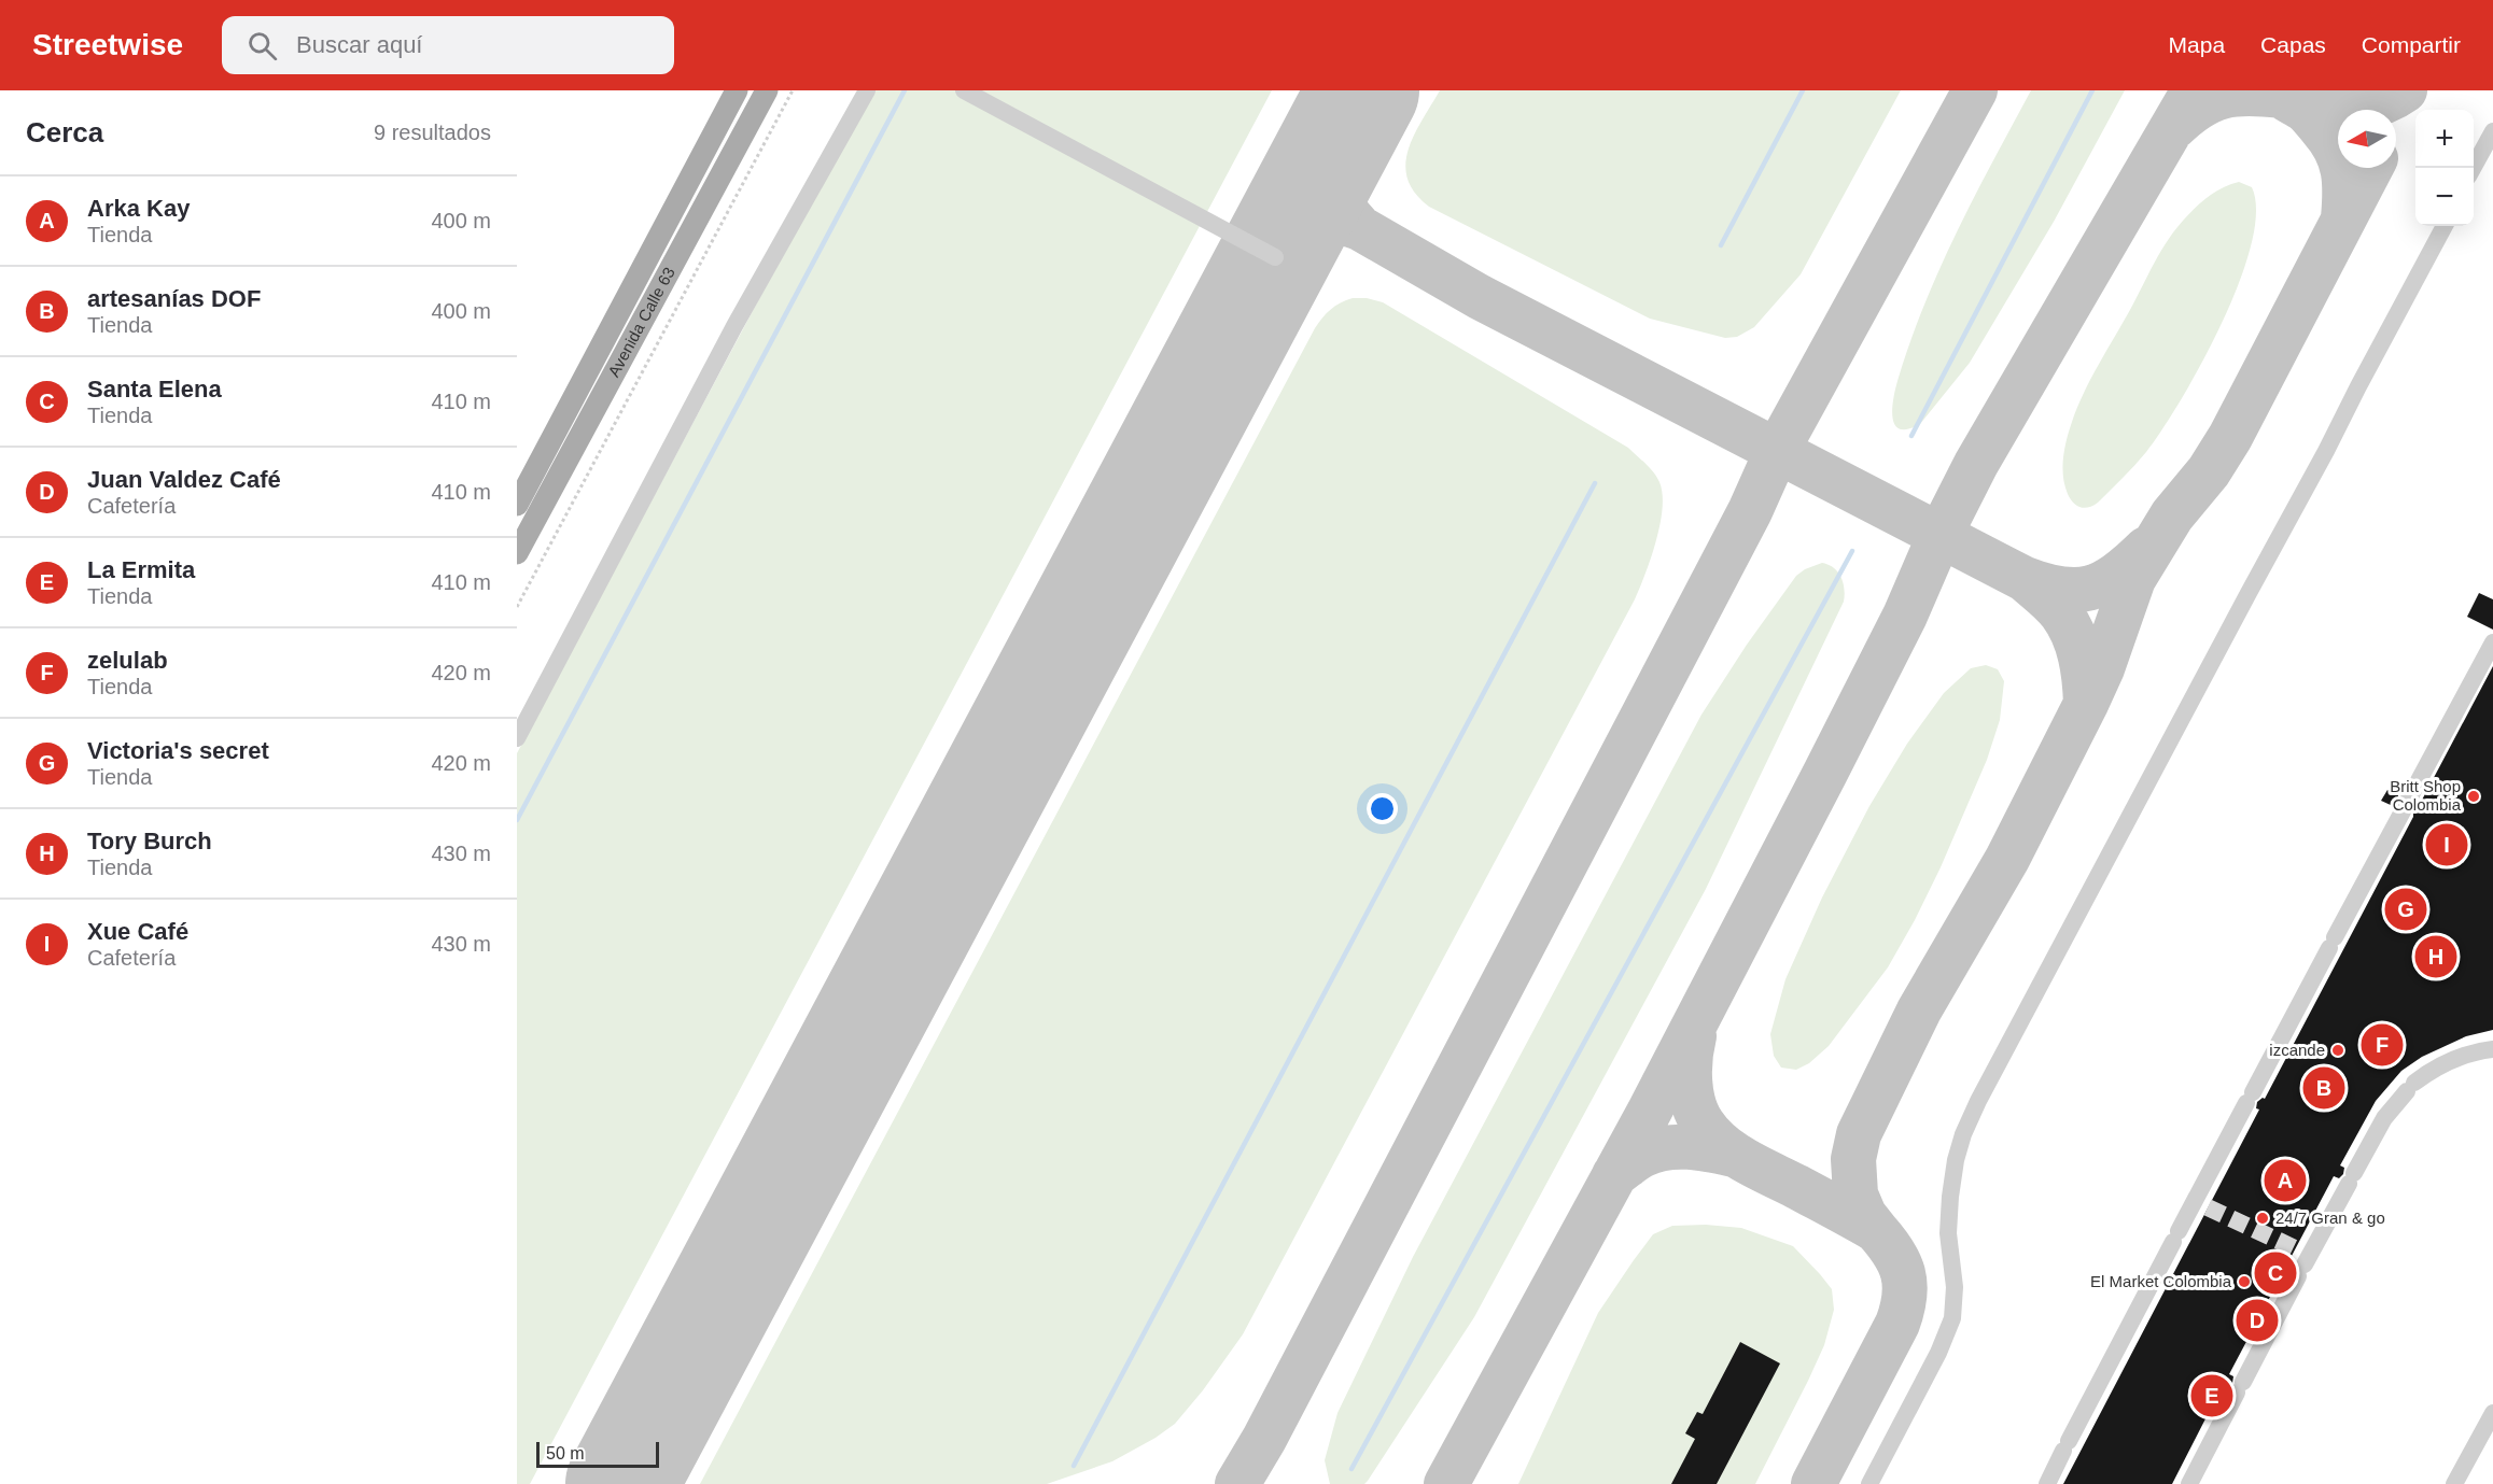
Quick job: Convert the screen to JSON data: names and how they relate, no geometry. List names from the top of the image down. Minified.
{"streets":{"main road":["Avenida Calle 63"]},"places":["Britt Shop Colombia","izcande","24/7 Gran & go","El Market Colombia"],"scale_bar":"50 m","north":"left","page":{"header":"Streetwise","search":"Buscar aquí","nav":["Mapa","Capas","Compartir"],"heading":["Cerca","9 resultados"],"map_buttons":["+","−"],"list":[{"mark":"A","name":"Arka Kay","note":"Tienda","value":"400 m"},{"mark":"B","name":"artesanías DOF","note":"Tienda","value":"400 m"},{"mark":"C","name":"Santa Elena","note":"Tienda","value":"410 m"},{"mark":"D","name":"Juan Valdez Café","note":"Cafetería","value":"410 m"},{"mark":"E","name":"La Ermita","note":"Tienda","value":"410 m"},{"mark":"F","name":"zelulab","note":"Tienda","value":"420 m"},{"mark":"G","name":"Victoria's secret","note":"Tienda","value":"420 m"},{"mark":"H","name":"Tory Burch","note":"Tienda","value":"430 m"},{"mark":"I","name":"Xue Café","note":"Cafetería","value":"430 m"}],"pins":["I","G","H","F","B","A","C","D","E"],"scale":"50 m"}}
